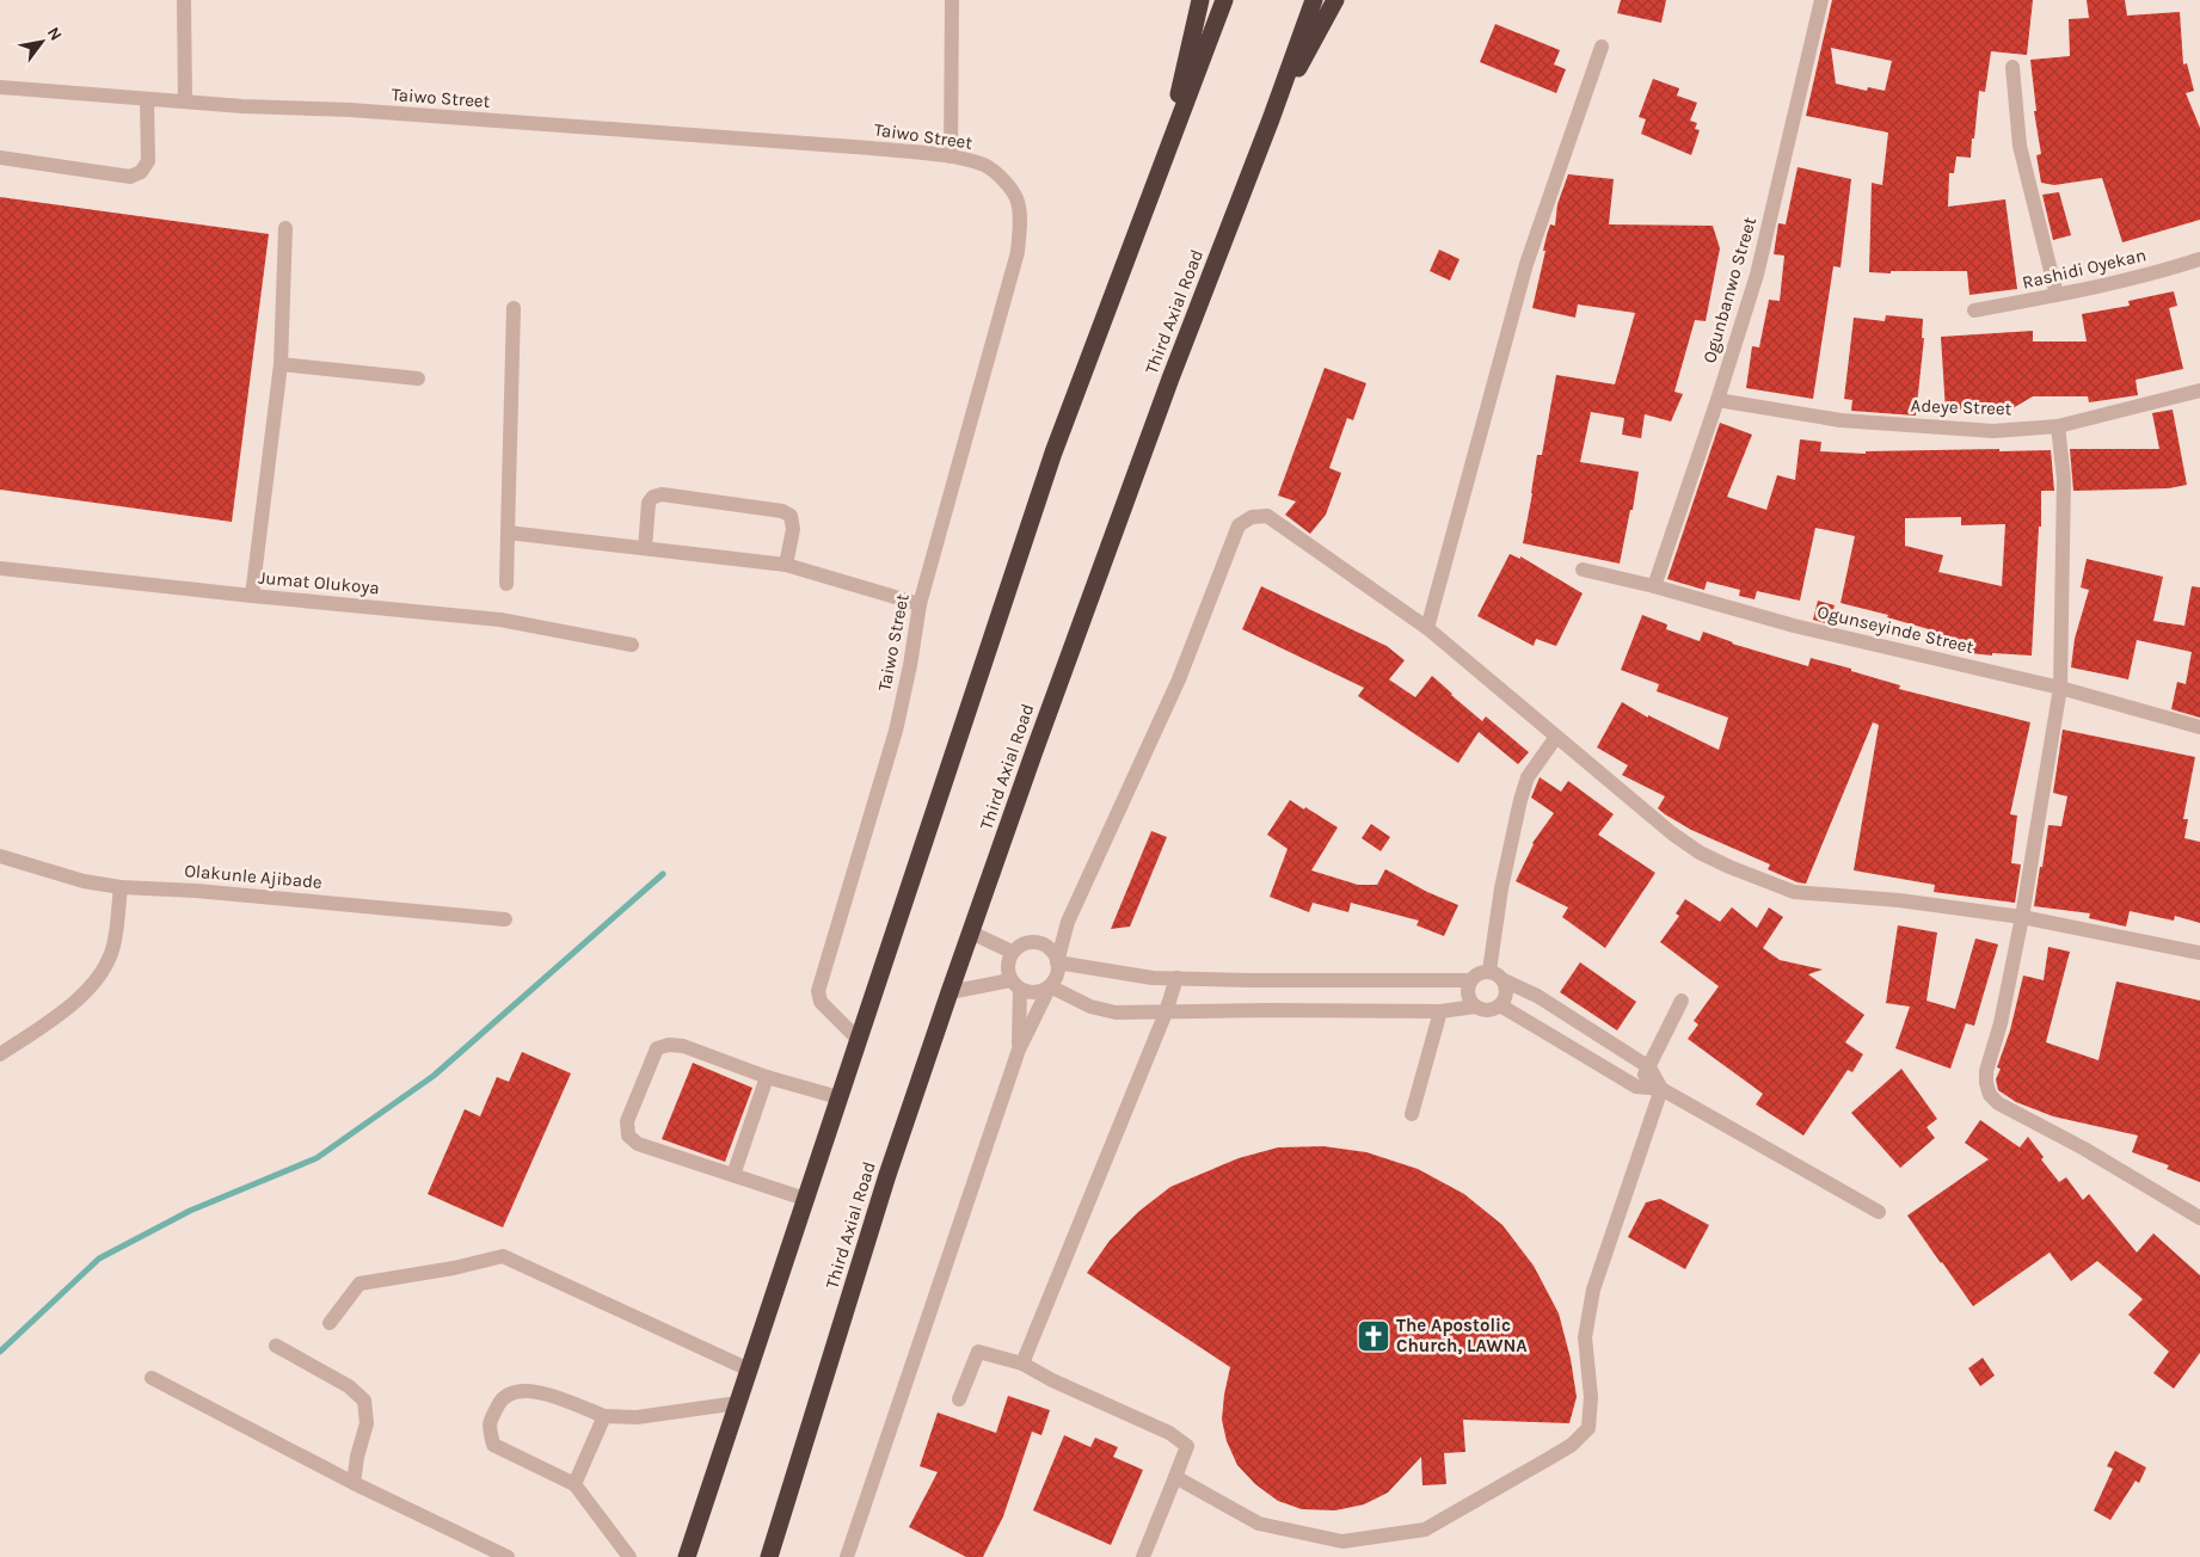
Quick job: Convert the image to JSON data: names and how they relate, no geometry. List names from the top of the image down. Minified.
{"streets":{"highway":["Third Axial Road"],"street":["Taiwo Street","Rashidi Oyekan","Ogunbanwo Street","Adeye Street","Jumat Olukoya","Ogunseyinde Street","Olakunle Ajibade"]},"crossings":[["Ogunbanwo Street","Adeye Street"],["Ogunbanwo Street","Ogunseyinde Street"]],"places":{"church":["The Apostolic Church, LAWNA"]},"north":"top right"}
